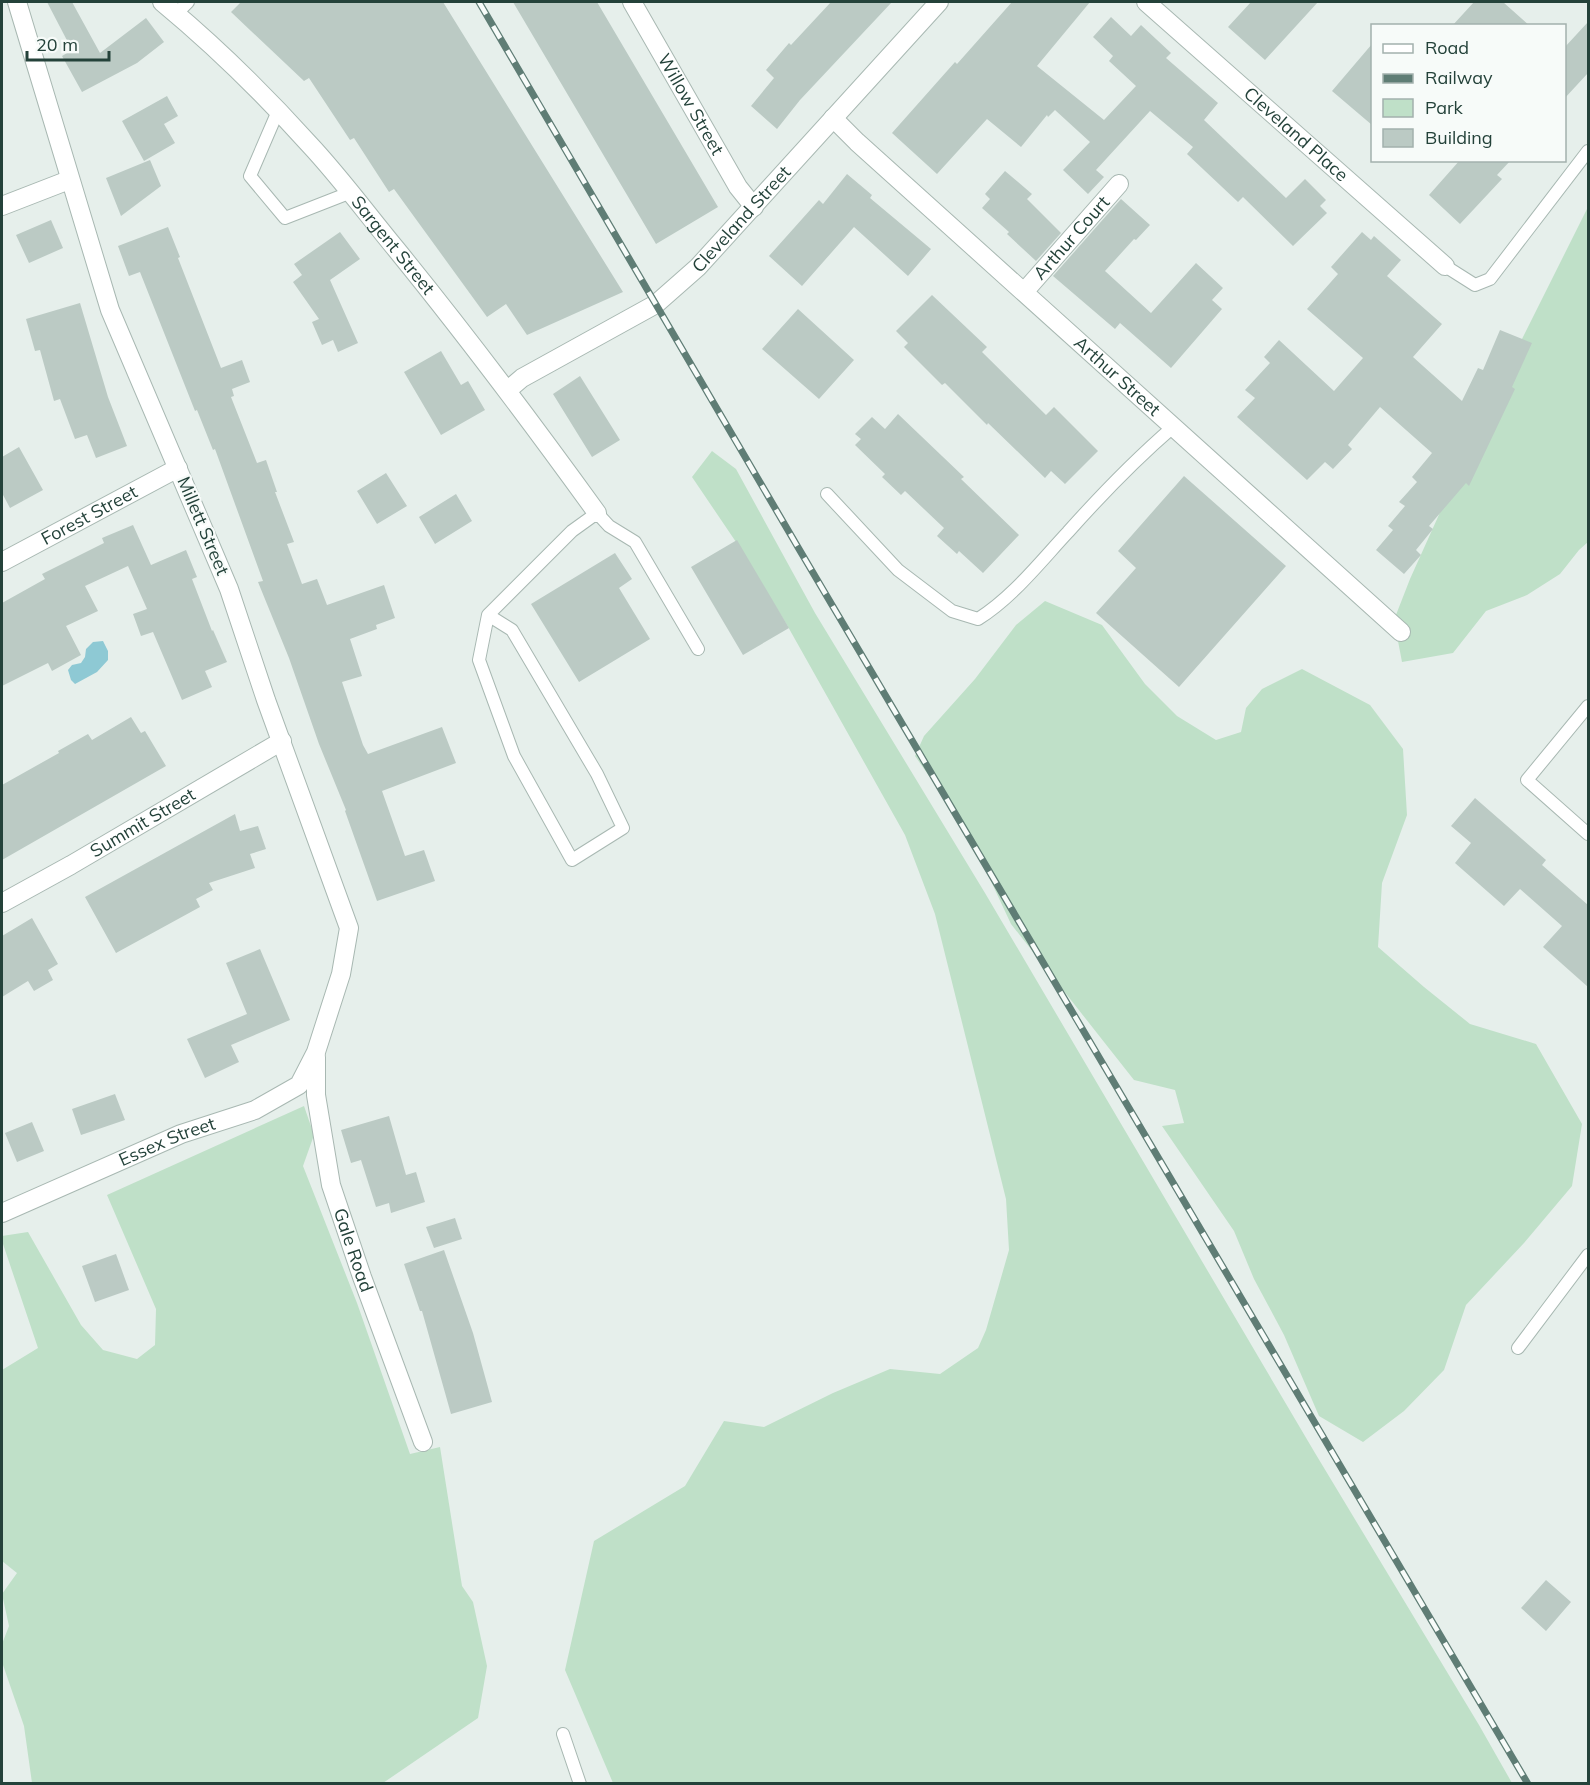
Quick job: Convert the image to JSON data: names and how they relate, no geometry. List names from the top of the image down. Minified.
{"streets":{"street":["Willow Street","Cleveland Place","Cleveland Street","Arthur Court","Sargent Street","Arthur Street","Forest Street","Millett Street","Summit Street","Essex Street","Gale Road"]},"crossings":[["Willow Street","Cleveland Street"],["Cleveland Street","Sargent Street"],["Cleveland Street","Arthur Street"],["Arthur Court","Arthur Street"],["Forest Street","Millett Street"],["Millett Street","Summit Street"],["Millett Street","Essex Street"],["Millett Street","Gale Road"],["Essex Street","Gale Road"]],"legend":["Road","Railway","Park","Building"],"scale_bar":"20 m"}
